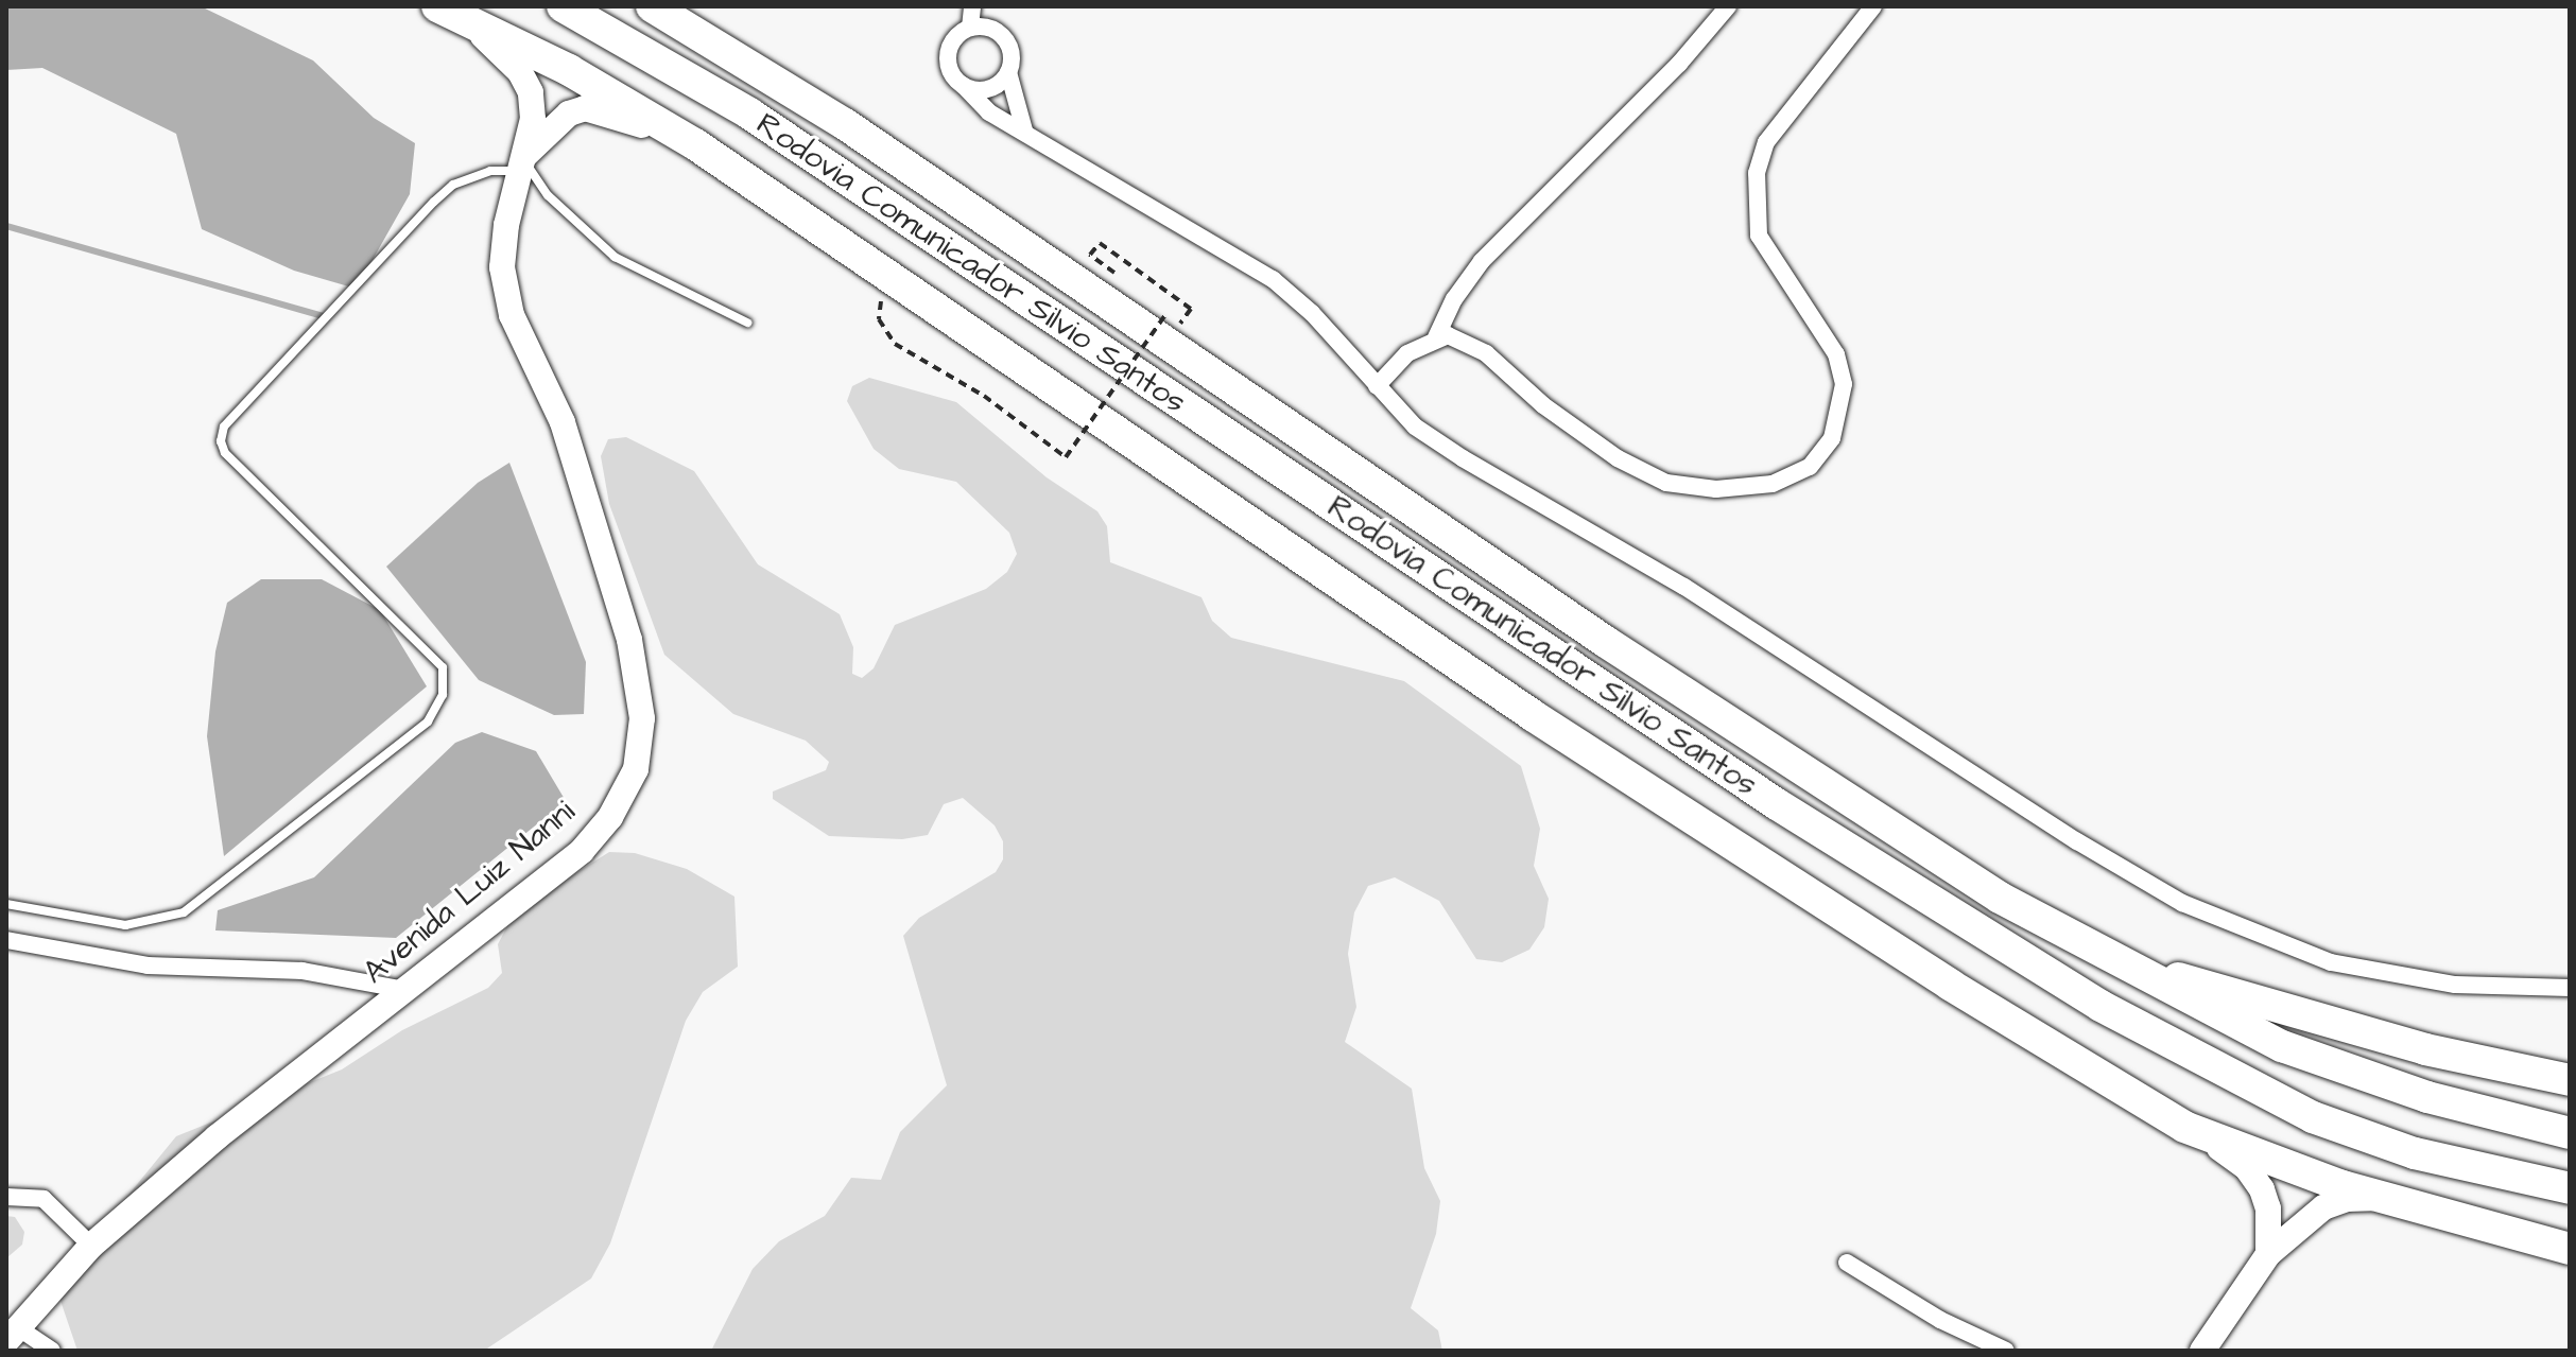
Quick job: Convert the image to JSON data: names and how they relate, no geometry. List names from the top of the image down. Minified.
{"streets":{"highway":["Rodovia Comunicador Silvio Santos"],"street":["Avenida Luiz Nanni"]}}
